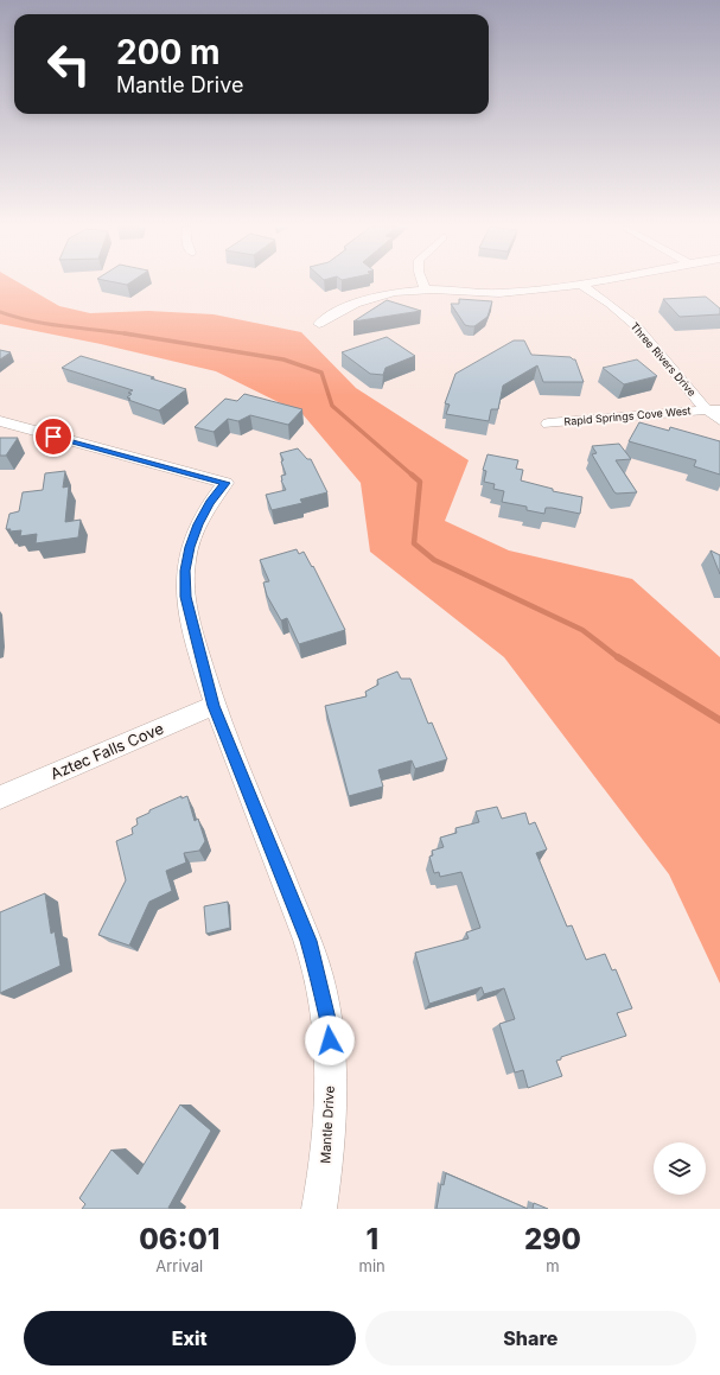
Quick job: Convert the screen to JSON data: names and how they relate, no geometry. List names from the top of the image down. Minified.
{"streets":{"street":["Three Rivers Drive","Rapid Springs Cove West","Aztec Falls Cove","Mantle Drive"]},"crossings":[["Three Rivers Drive","Rapid Springs Cove West"],["Aztec Falls Cove","Mantle Drive"]],"page":{"turn":["200 m","Mantle Drive"],"eta":["06:01","Arrival","1","min","290","m"],"buttons":["Exit","Share"]}}
